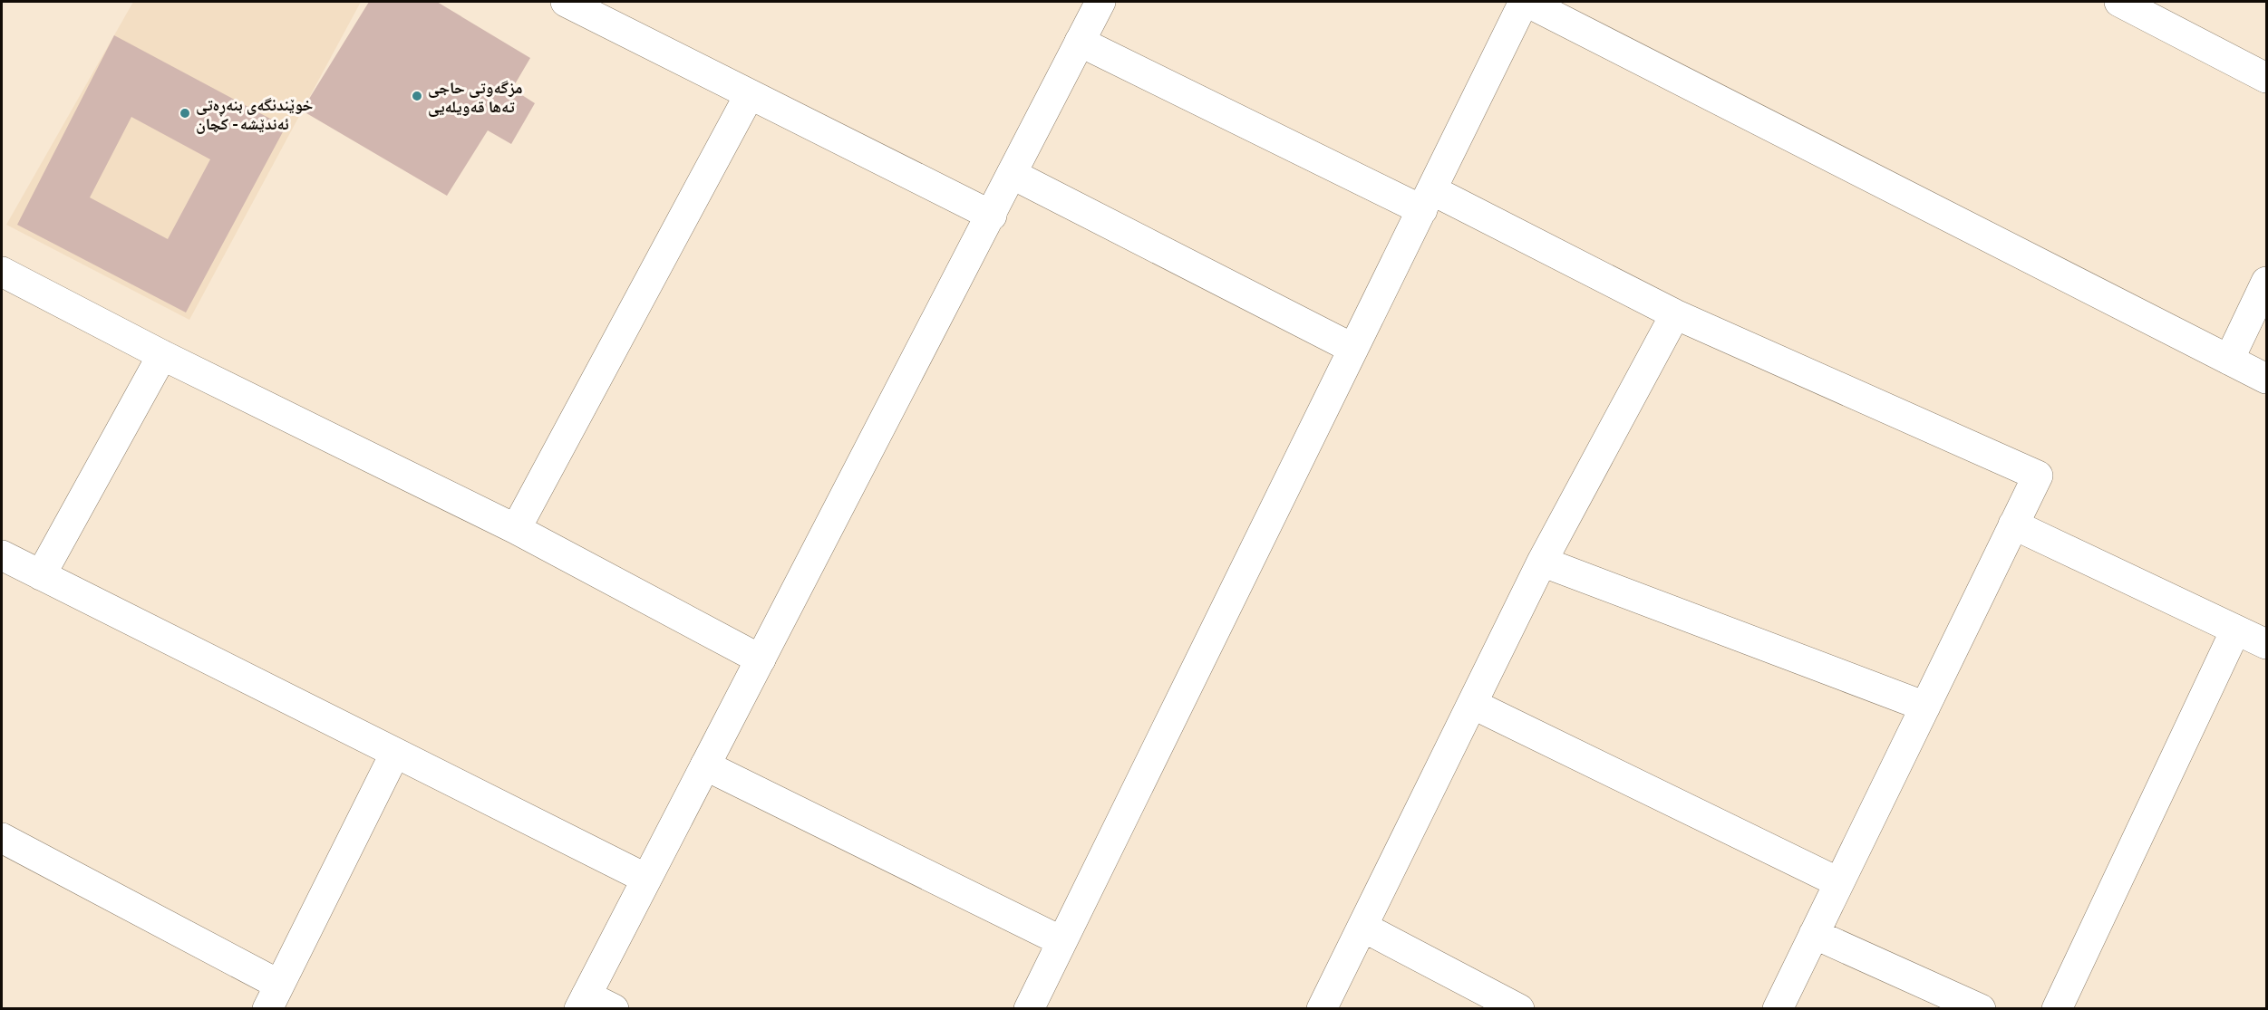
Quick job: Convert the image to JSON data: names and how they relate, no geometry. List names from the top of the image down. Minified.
{"places":["مزگەوتی حاجی تەھا قەویلەیی","خوێندنگەی بنەڕەتی ئەندێشە - کچان"]}
